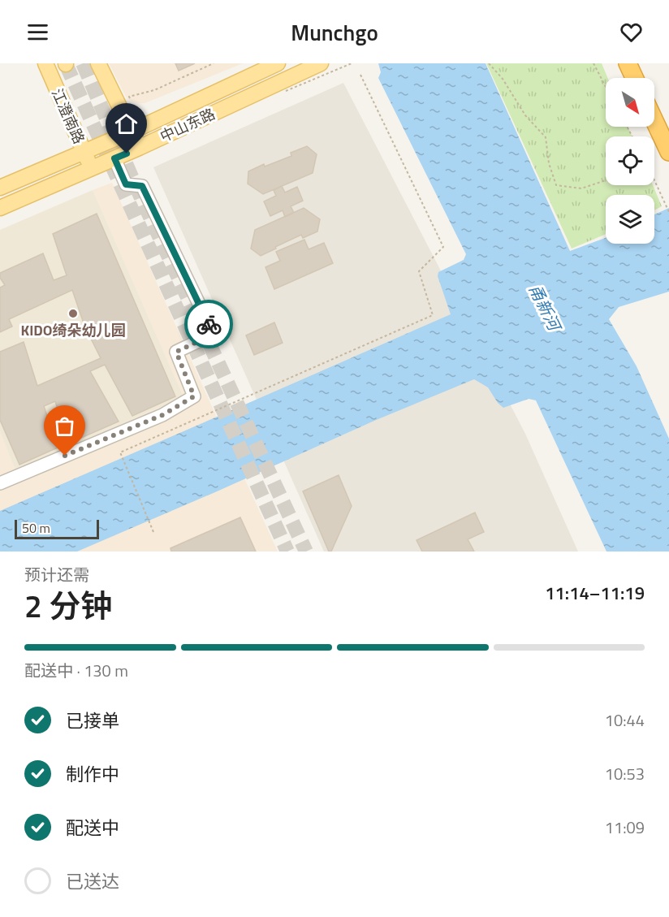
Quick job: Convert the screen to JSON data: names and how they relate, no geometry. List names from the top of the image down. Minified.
{"streets":{"main road":["江澄南路","中山东路"]},"crossings":[["江澄南路","中山东路"]],"water":["甬新河"],"places":["KIDO绮朵幼儿园"],"scale_bar":"50 m","north":"bottom right","page":{"header":"Munchgo","scale":"50 m","heading":["2 分钟","预计还需","11:14–11:19"],"bar":"配送中 · 130 m","list":[["已接单","10:44"],["制作中","10:53"],["配送中","11:09"],"已送达"]}}
